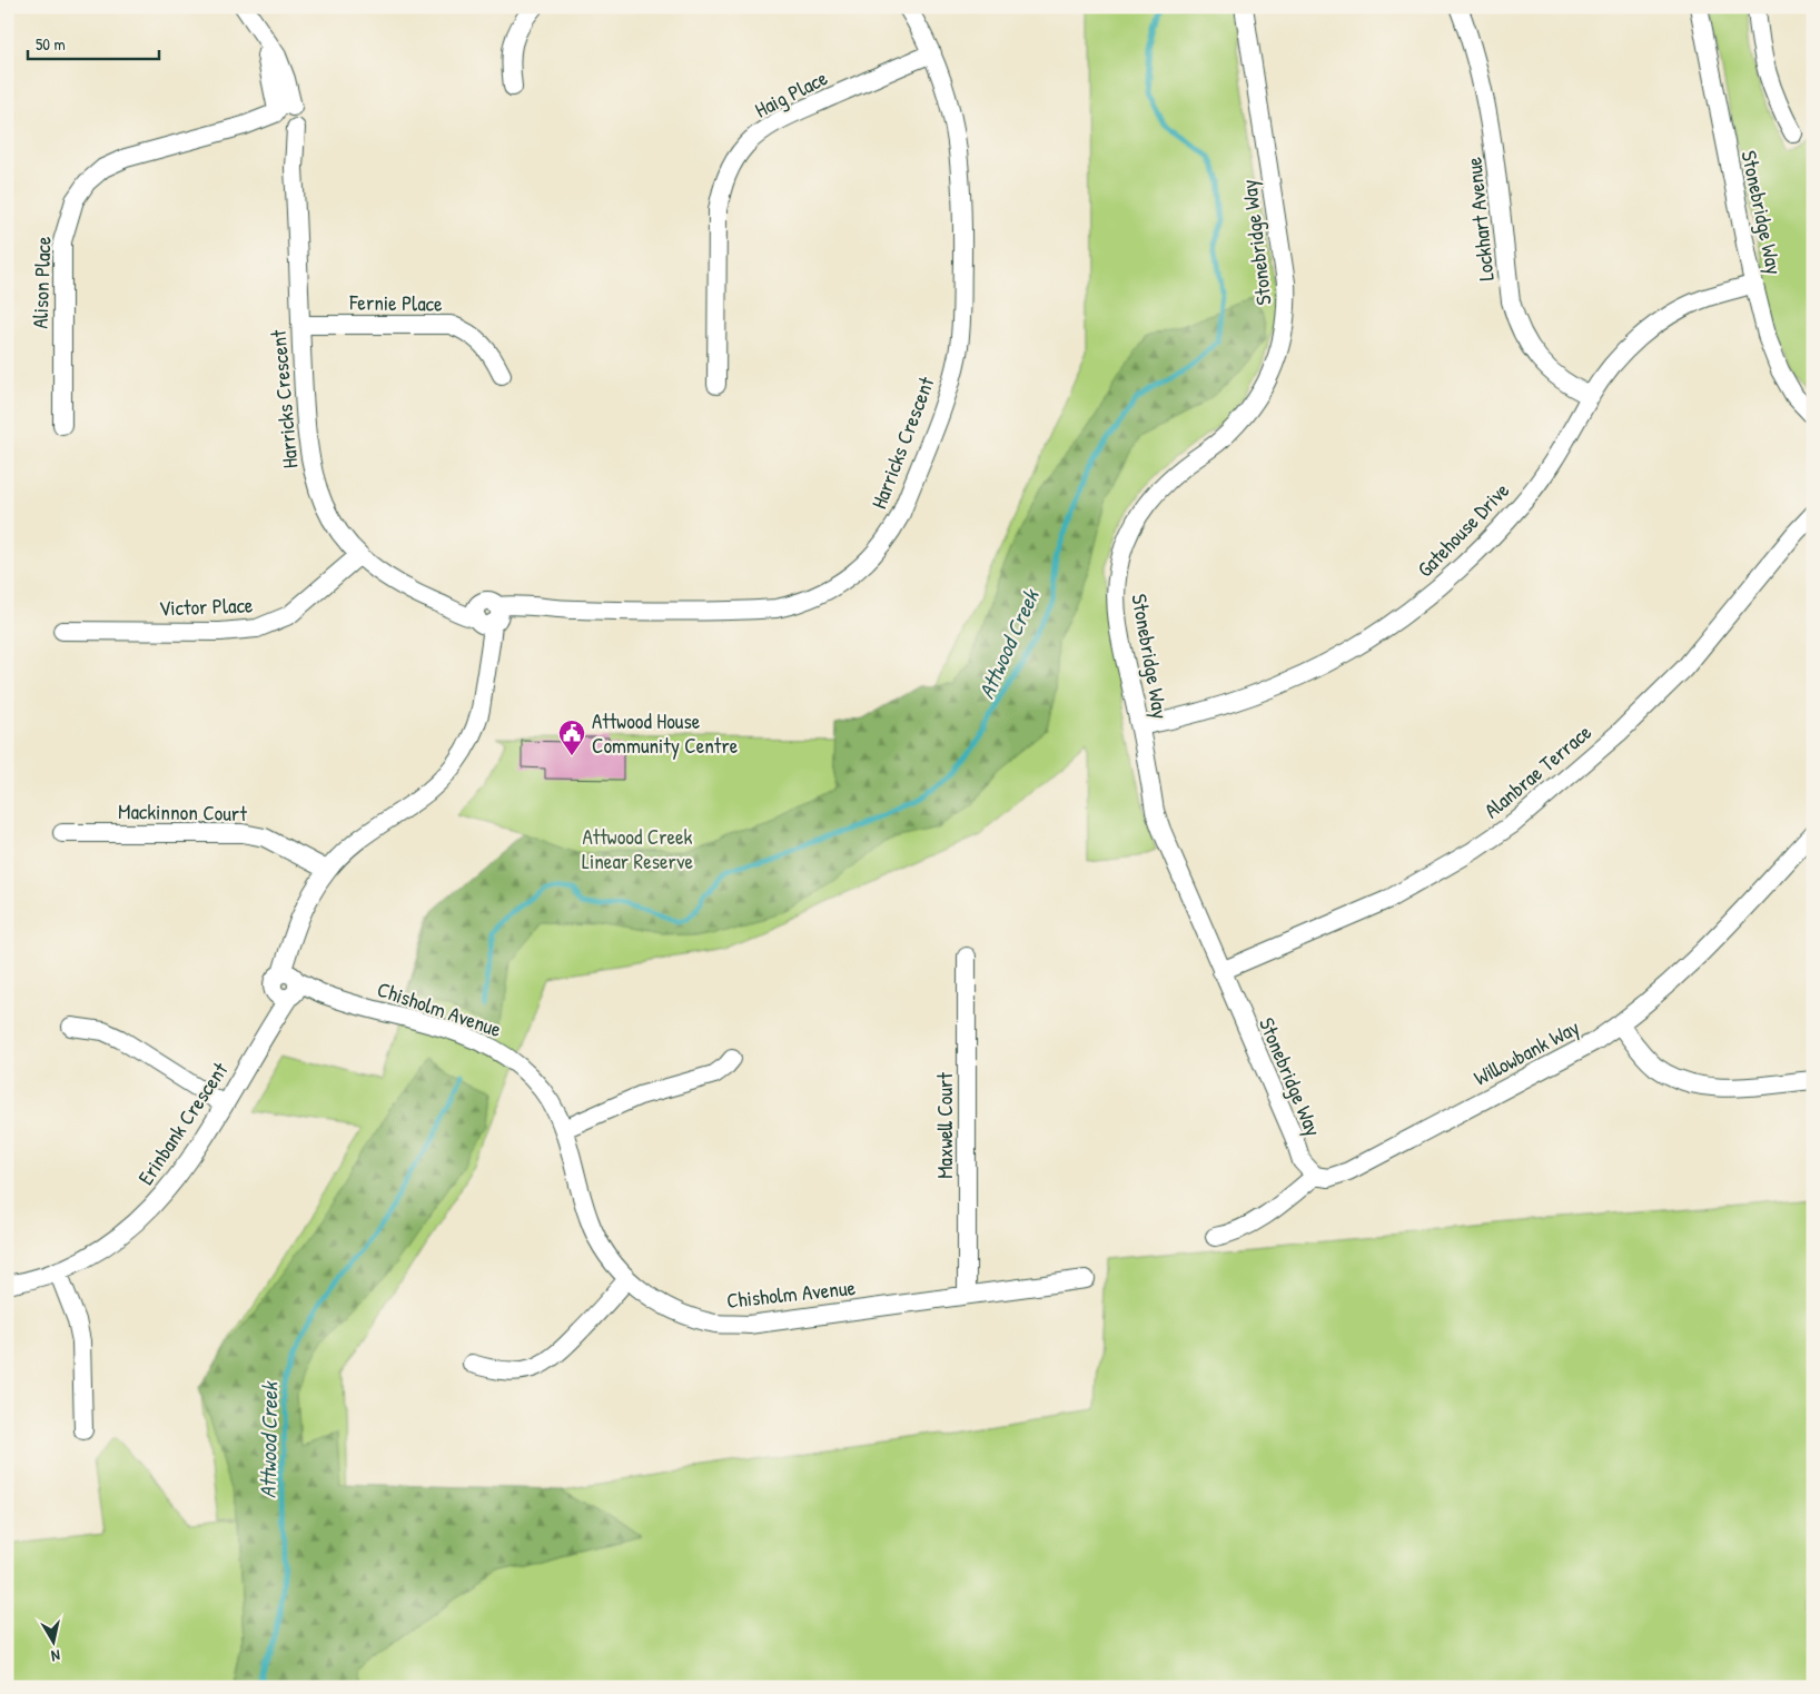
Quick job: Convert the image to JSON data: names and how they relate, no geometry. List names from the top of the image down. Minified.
{"streets":{"street":["Haig Place","Stonebridge Way","Lockhart Avenue","Alison Place","Fernie Place","Harricks Crescent","Gatehouse Drive","Victor Place","Alanbrae Terrace","Mackinnon Court","Chisholm Avenue","Willowbank Way","Erinbank Crescent","Maxwell Court"]},"crossings":[["Haig Place","Harricks Crescent"],["Stonebridge Way","Gatehouse Drive"],["Stonebridge Way","Alanbrae Terrace"],["Stonebridge Way","Willowbank Way"],["Lockhart Avenue","Gatehouse Drive"],["Alison Place","Harricks Crescent"],["Fernie Place","Harricks Crescent"],["Harricks Crescent","Victor Place"],["Harricks Crescent","Erinbank Crescent"],["Mackinnon Court","Erinbank Crescent"],["Chisholm Avenue","Erinbank Crescent"],["Chisholm Avenue","Maxwell Court"]],"water":["Attwood Creek"],"parks":["Attwood Creek Linear Reserve"],"places":{"public building":["Attwood House Community Centre"]},"scale_bar":"50 m","north":"bottom"}
